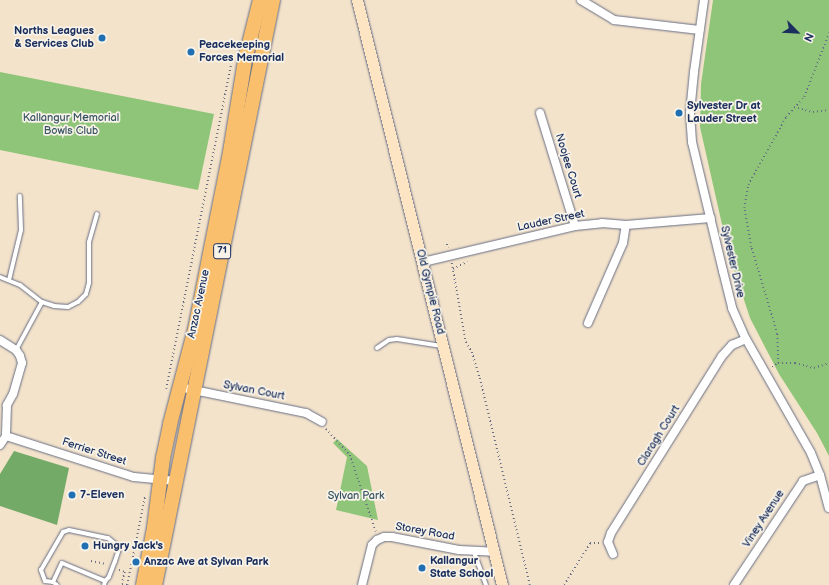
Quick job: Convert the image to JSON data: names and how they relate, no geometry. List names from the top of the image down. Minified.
{"streets":{"highway":["71","Anzac Avenue"],"main road":["Old Gympie Road"],"street":["Noojee Court","Lauder Street","Sylvester Drive","Sylvan Court","Claragh Court","Ferrier Street","Viney Avenue","Storey Road"]},"crossings":[["Noojee Court","Lauder Street"],["Lauder Street","Sylvester Drive"],["Lauder Street","Old Gympie Road"],["Sylvester Drive","Claragh Court"],["Sylvester Drive","Viney Avenue"],["Old Gympie Road","Storey Road"],["Anzac Avenue","Sylvan Court"],["Anzac Avenue","Ferrier Street"]],"parks":["Kallangur Memorial Bowls Club","Sylvan Park"],"places":["Norths Leagues & Services Club","Peacekeeping Forces Memorial","Sylvester Dr at Lauder Street","7-Eleven","Hungry Jack's","Anzac Ave at Sylvan Park","Kallangur State School"],"north":"bottom right"}
